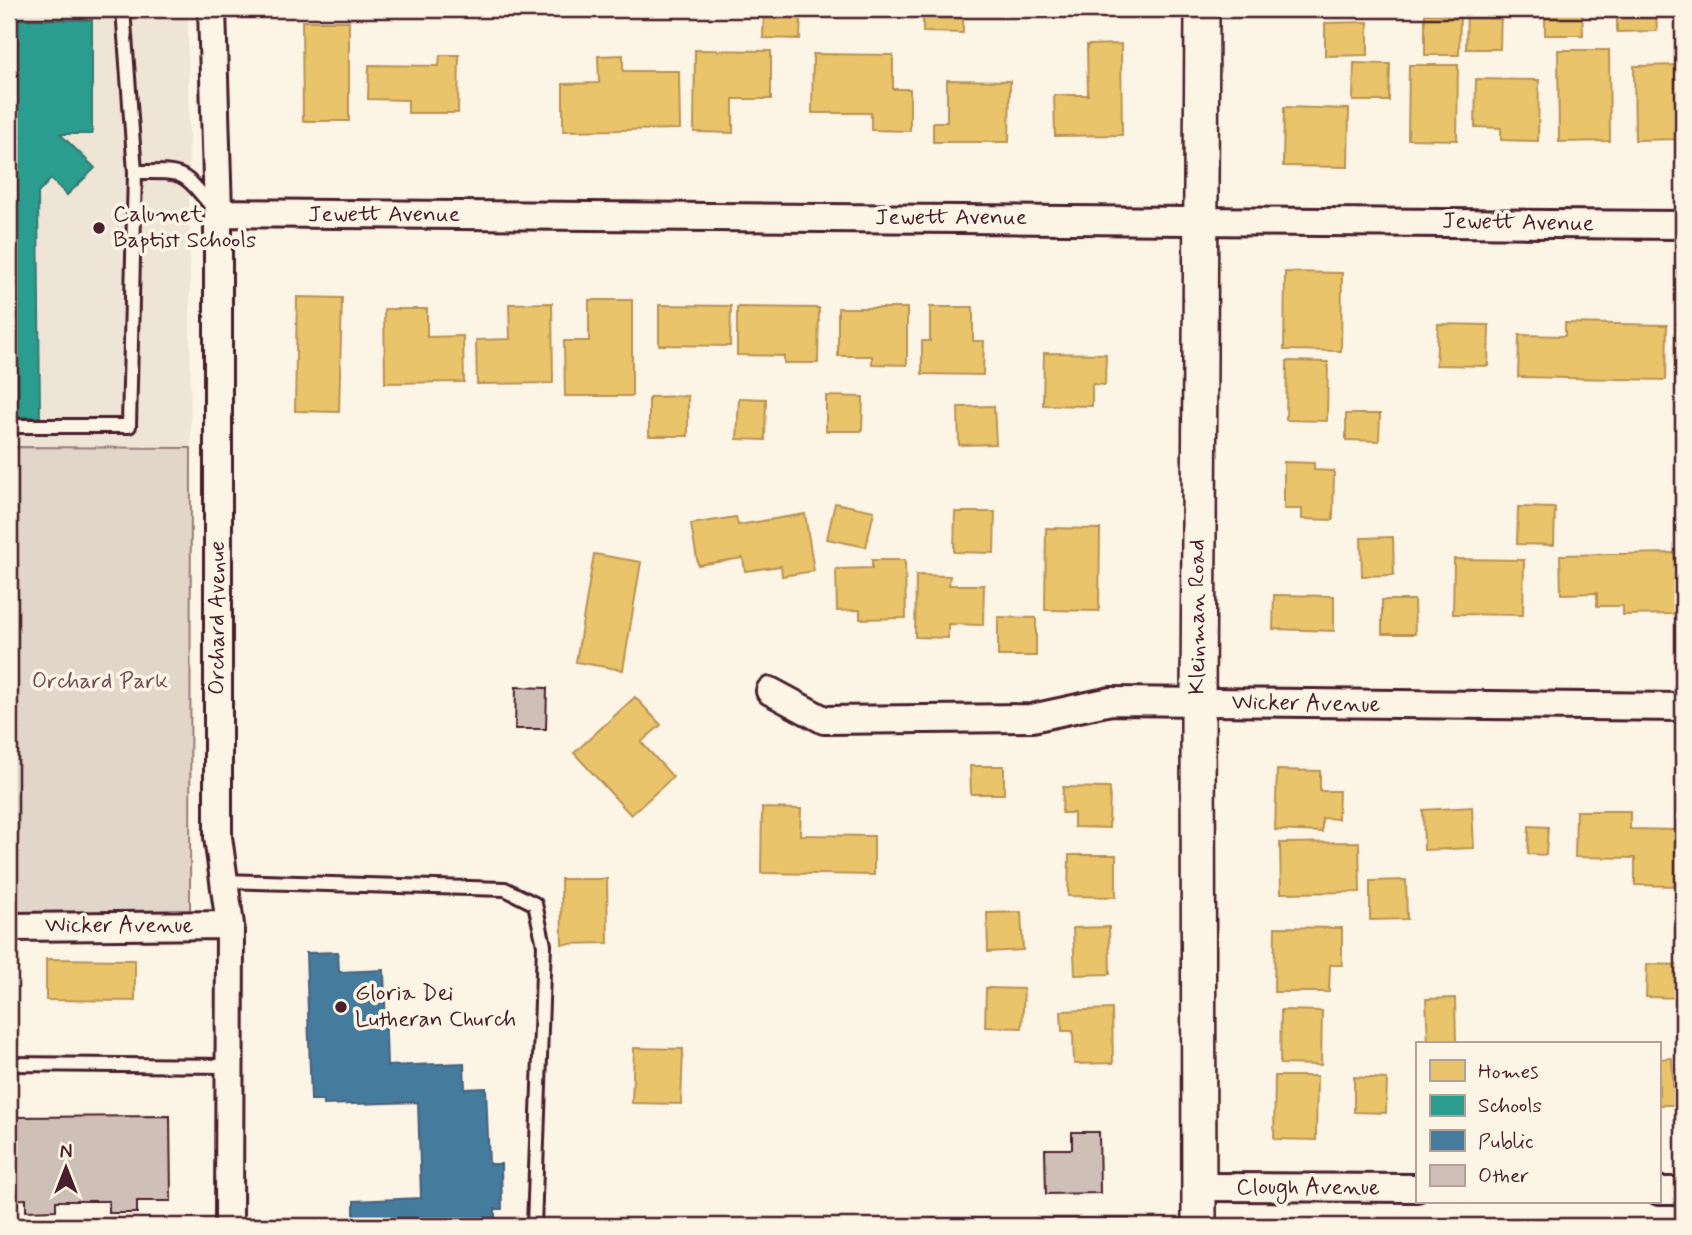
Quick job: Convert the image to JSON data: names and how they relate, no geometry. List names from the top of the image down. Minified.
{"streets":{"street":["Jewett Avenue","Kleinman Road","Orchard Avenue","Wicker Avenue","Clough Avenue"]},"crossings":[["Jewett Avenue","Kleinman Road"],["Jewett Avenue","Orchard Avenue"],["Kleinman Road","Wicker Avenue"],["Kleinman Road","Clough Avenue"],["Orchard Avenue","Wicker Avenue"]],"parks":["Orchard Park"],"places":["Calumet Baptist Schools","Gloria Dei Lutheran Church"],"legend":["Homes","Schools","Public","Other"],"north":"top"}
